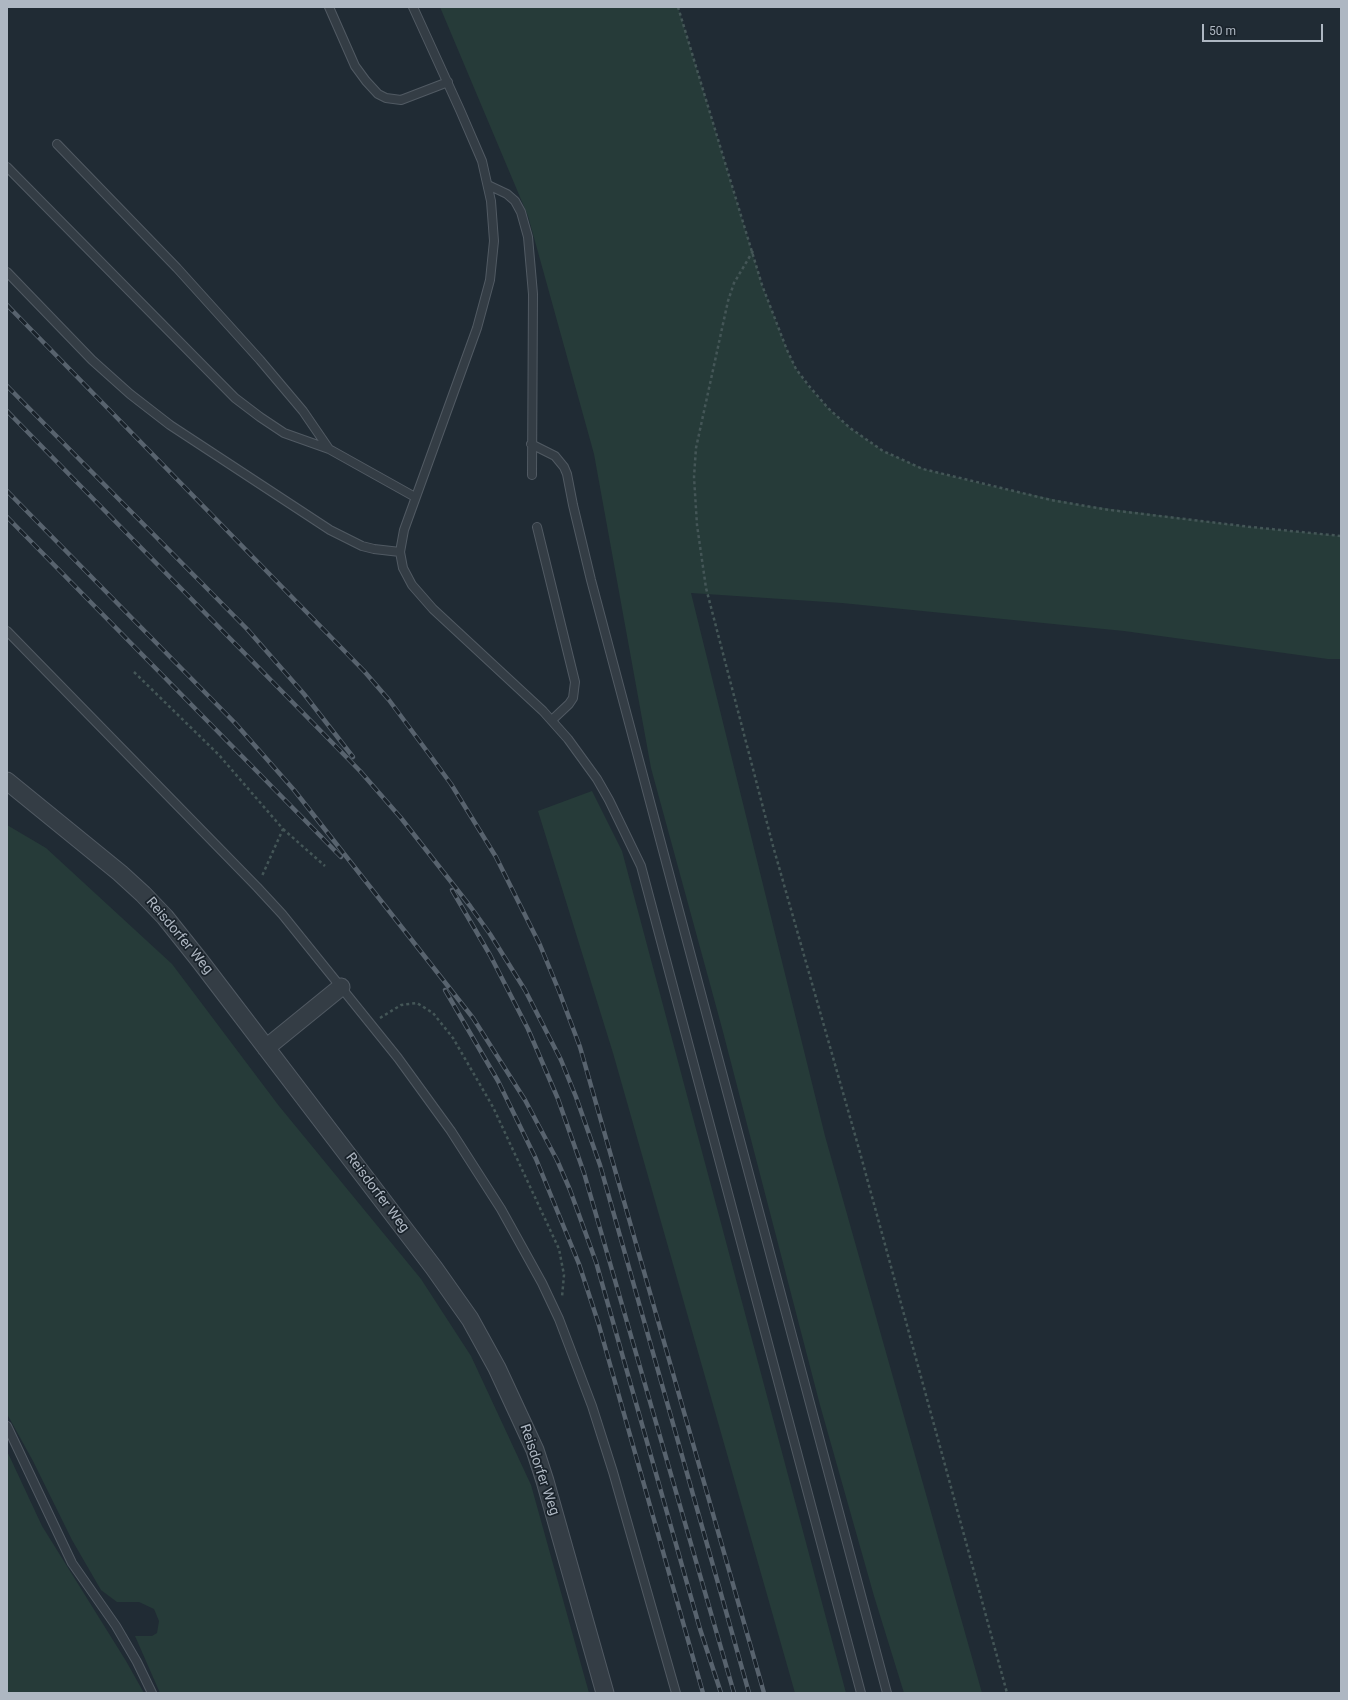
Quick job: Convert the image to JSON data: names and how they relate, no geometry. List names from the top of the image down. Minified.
{"streets":{"street":["Reisdorfer Weg"]},"scale_bar":"50 m"}
